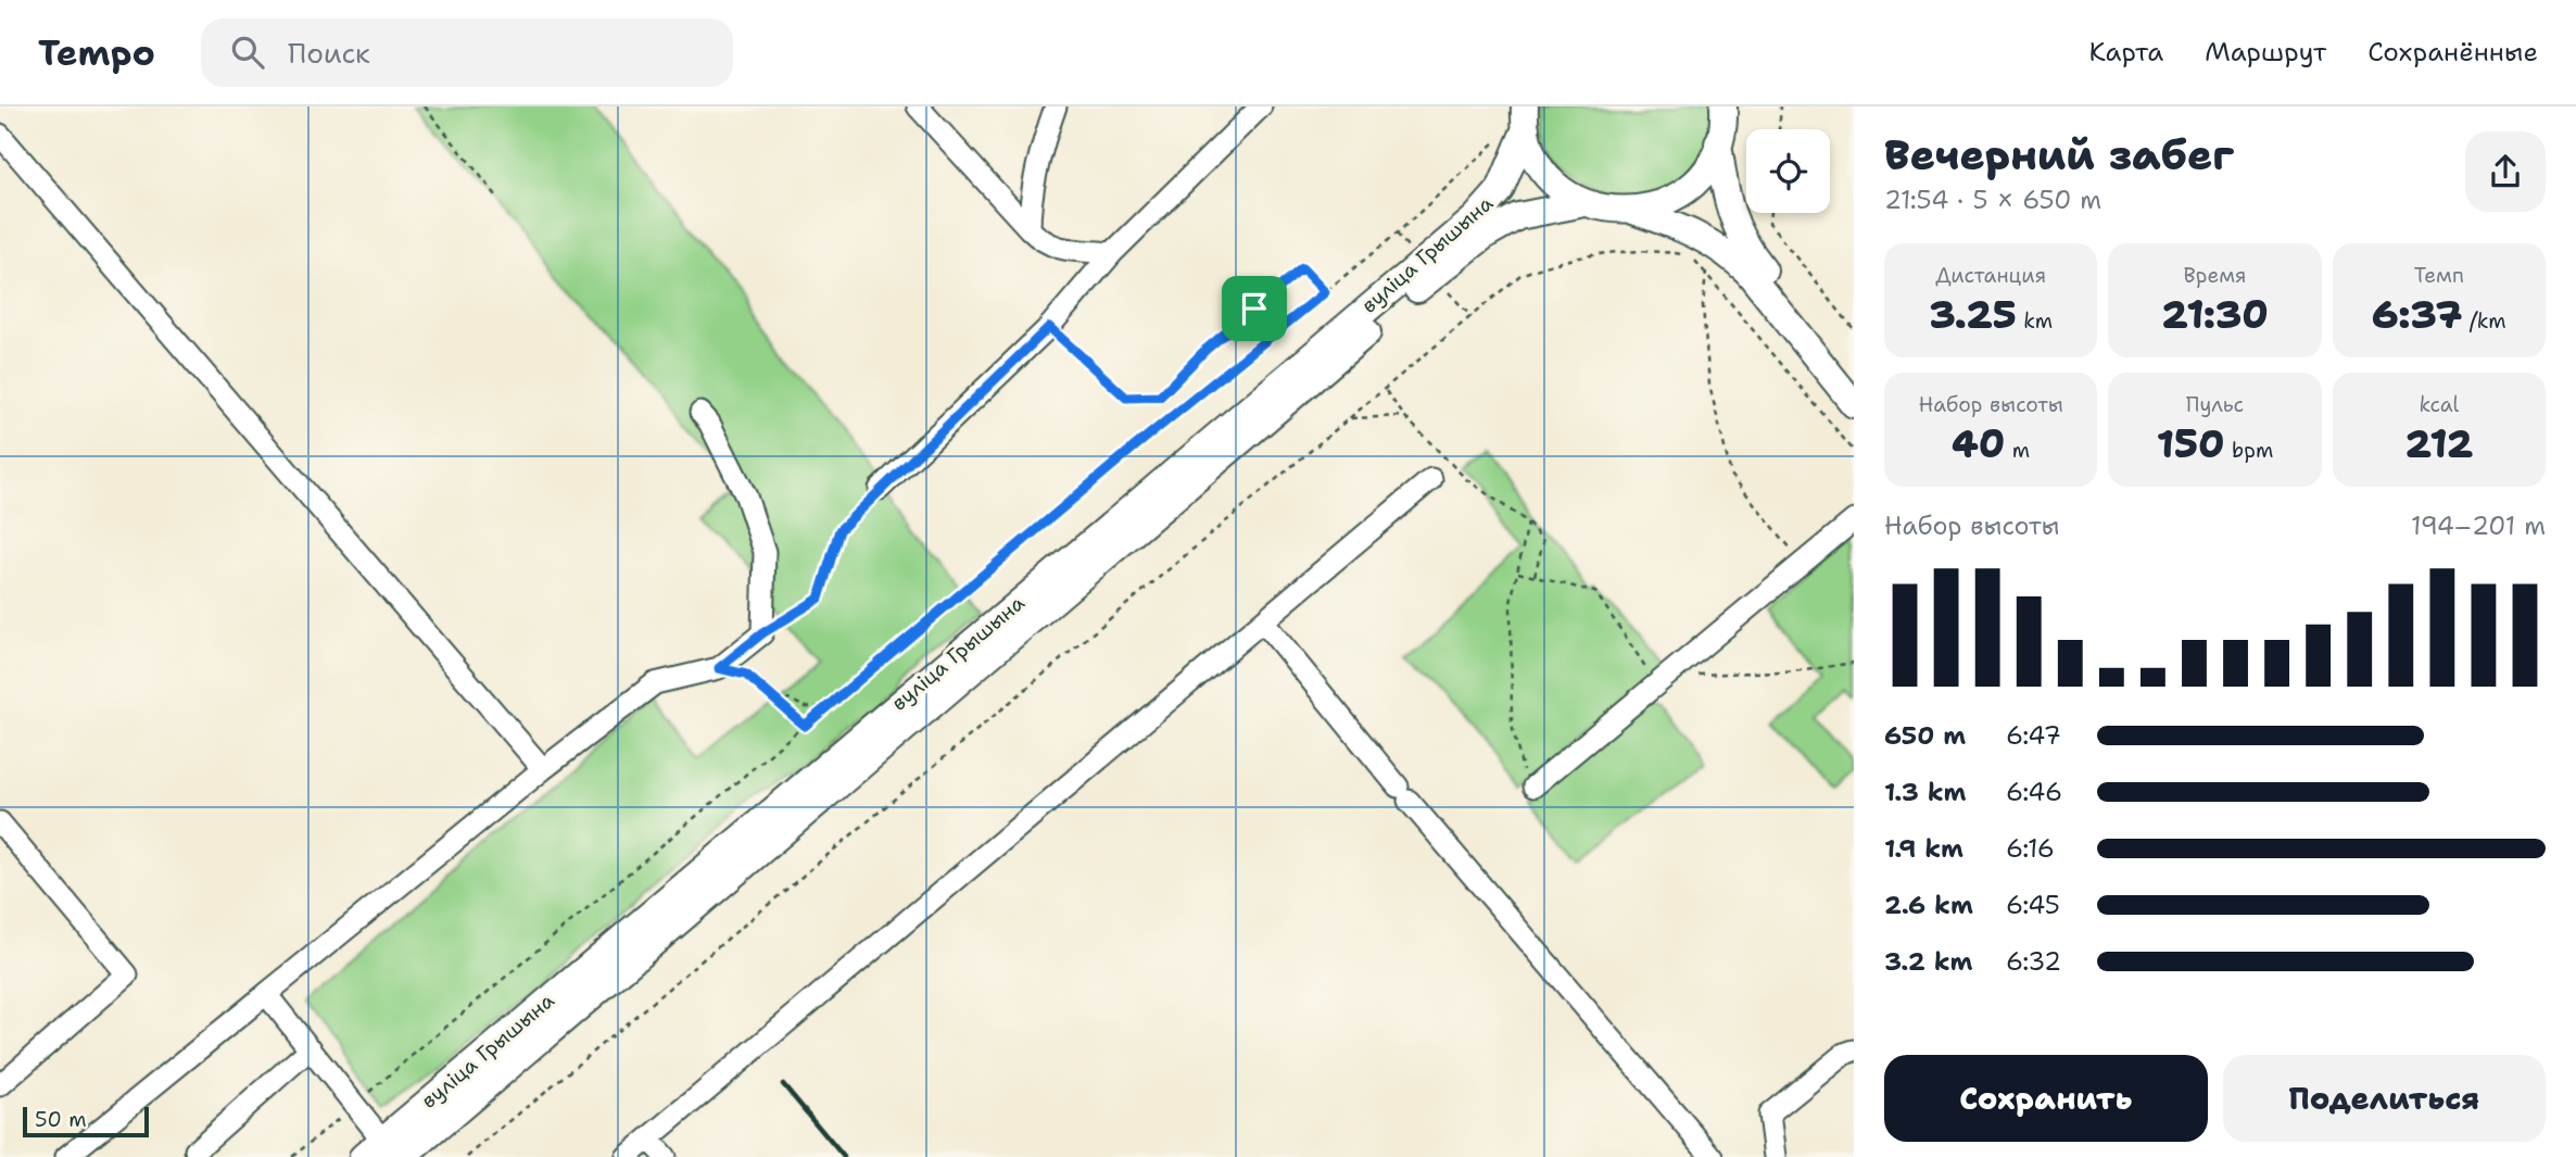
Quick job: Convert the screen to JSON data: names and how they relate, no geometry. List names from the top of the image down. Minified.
{"streets":{"main road":["вуліца Грышына"]},"scale_bar":"50 m","page":{"header":"Tempo","search":"Поиск","nav":["Карта","Маршрут","Сохранённые"],"heading":["Вечерний забег","21:54 · 5 × 650 m"],"stats":[["Дистанция","3.25 km"],["Время","21:30"],["Темп","6:37 /km"],["Набор высоты","40 m"],["Пульс","150 bpm"],["kcal","212"]],"chart":["Набор высоты","194–201 m"],"list":[{"name":"650 m","note":"6:47"},{"name":"1.3 km","note":"6:46"},{"name":"1.9 km","note":"6:16"},{"name":"2.6 km","note":"6:45"},{"name":"3.2 km","note":"6:32"}],"buttons":["Сохранить","Поделиться"],"scale":"50 m"}}
